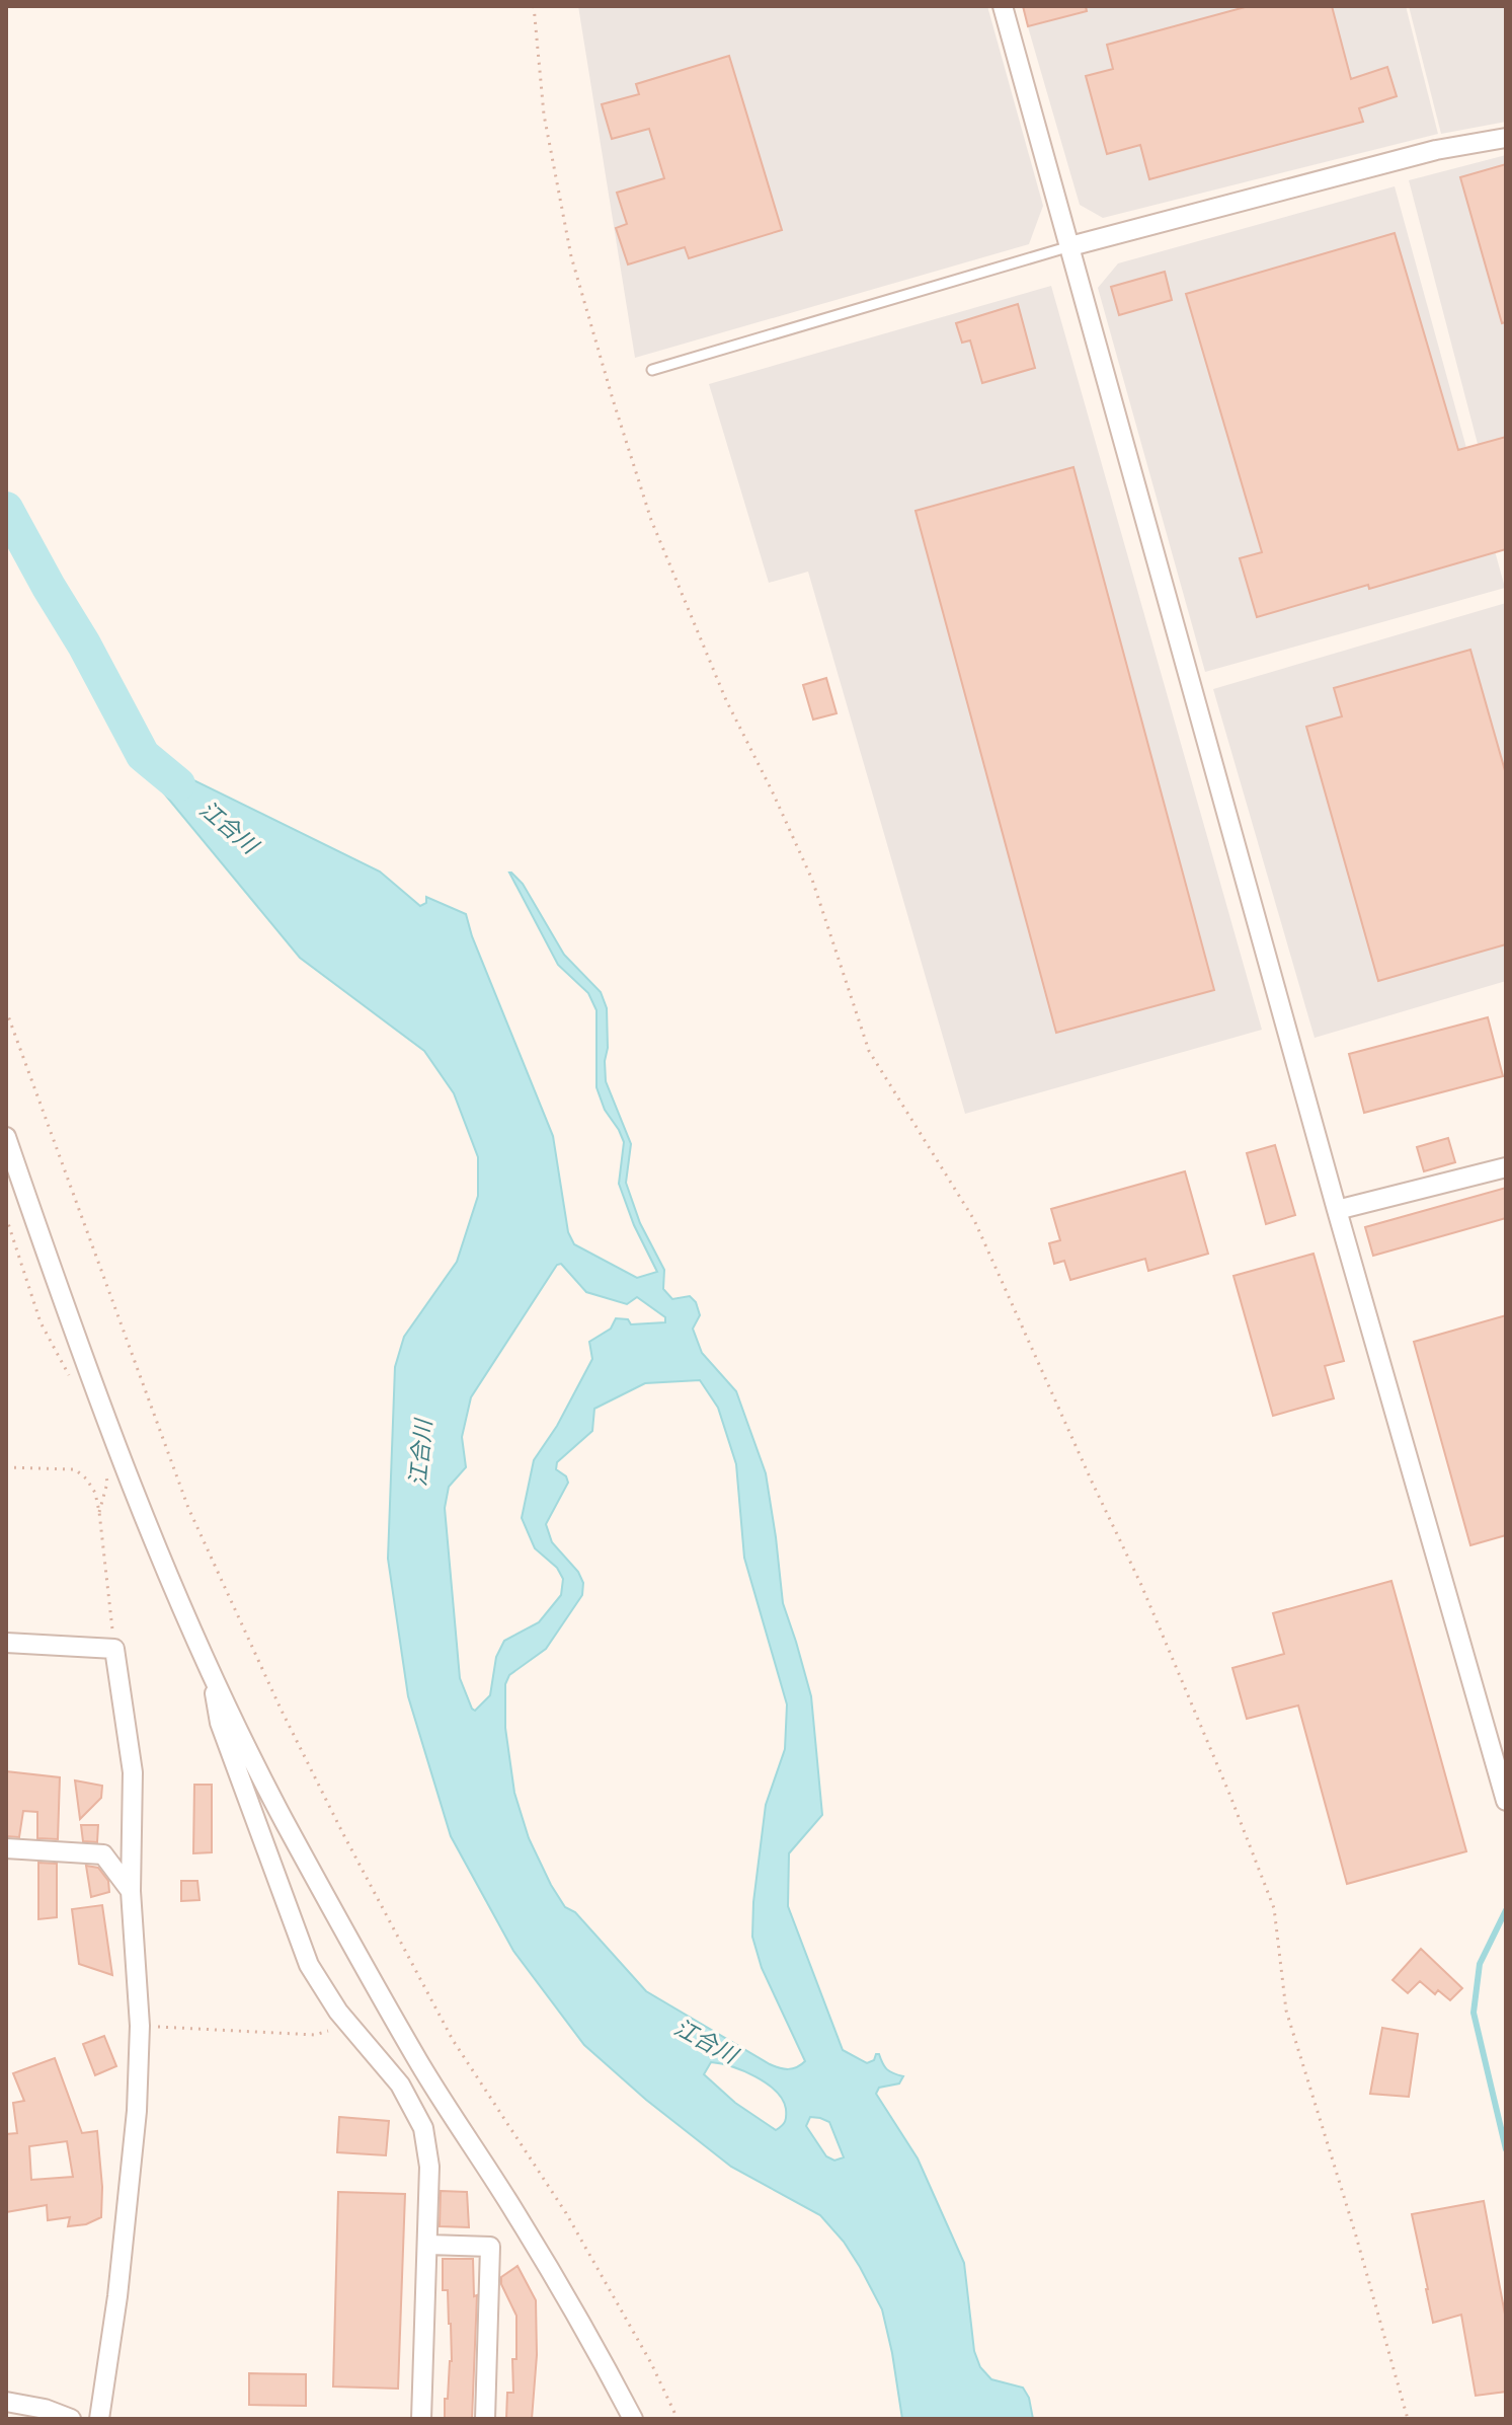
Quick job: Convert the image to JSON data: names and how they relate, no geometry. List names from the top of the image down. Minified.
{"water":["江合川"]}
